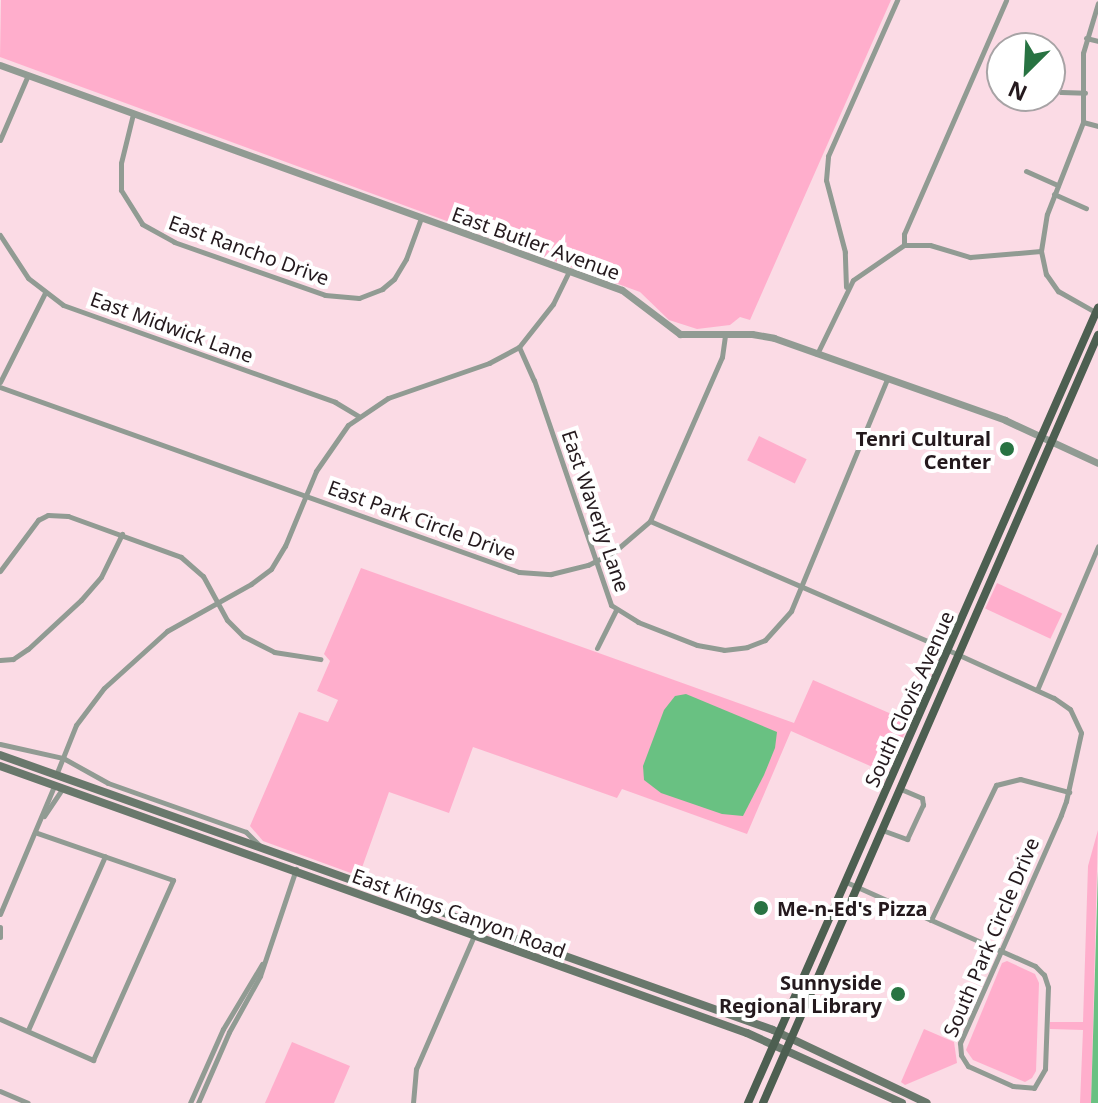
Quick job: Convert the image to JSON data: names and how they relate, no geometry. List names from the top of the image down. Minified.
{"streets":{"main road":["South Clovis Avenue","East Kings Canyon Road"],"street":["East Butler Avenue","East Rancho Drive","East Midwick Lane","East Waverly Lane","East Park Circle Drive","South Park Circle Drive"]},"crossings":[["East Butler Avenue","East Rancho Drive"],["East Butler Avenue","East Waverly Lane"],["East Butler Avenue","South Clovis Avenue"],["East Waverly Lane","East Park Circle Drive"],["South Clovis Avenue","East Kings Canyon Road"]],"places":["Tenri Cultural Center","Me-n-Ed's Pizza","Sunnyside Regional Library"],"north":"bottom left"}
